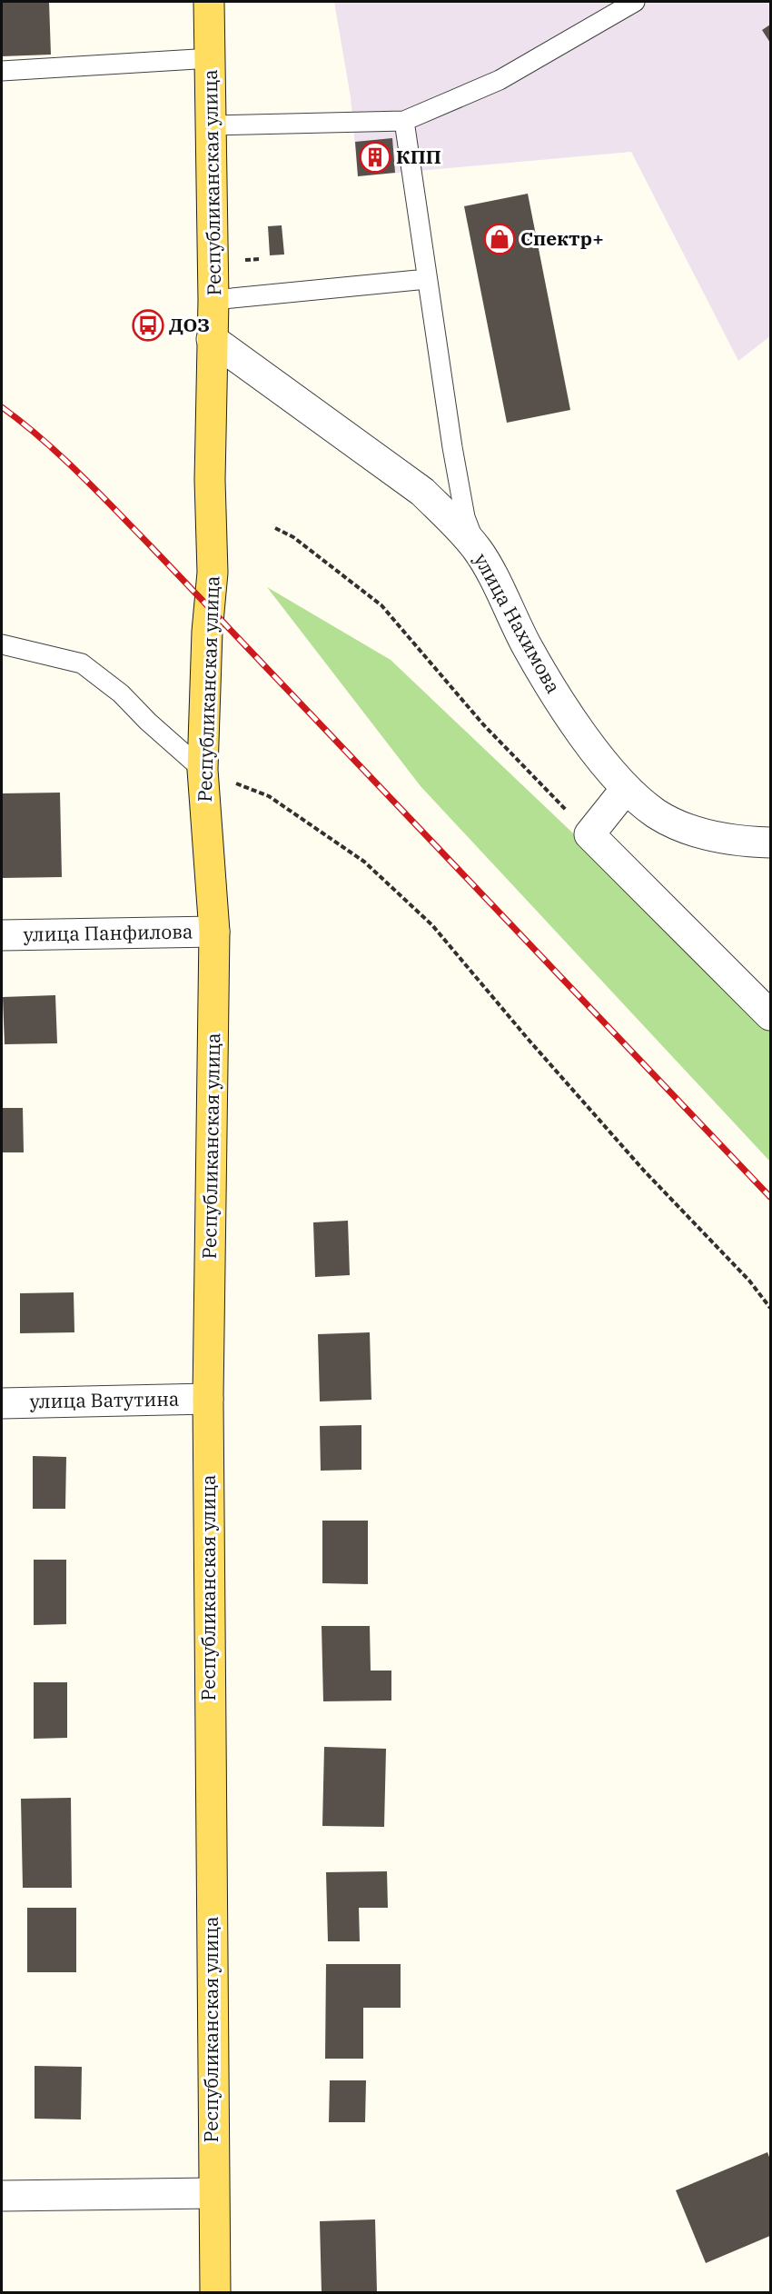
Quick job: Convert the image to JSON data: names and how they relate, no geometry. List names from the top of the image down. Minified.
{"streets":{"main road":["Республиканская улица"],"street":["улица Нахимова","улица Панфилова","улица Ватутина"]},"crossings":[["Республиканская улица","улица Нахимова"],["Республиканская улица","улица Панфилова"],["Республиканская улица","улица Ватутина"]],"places":{"building":["КПП"],"shop":["Спектр+"],"bus stop":["ДОЗ"]}}
